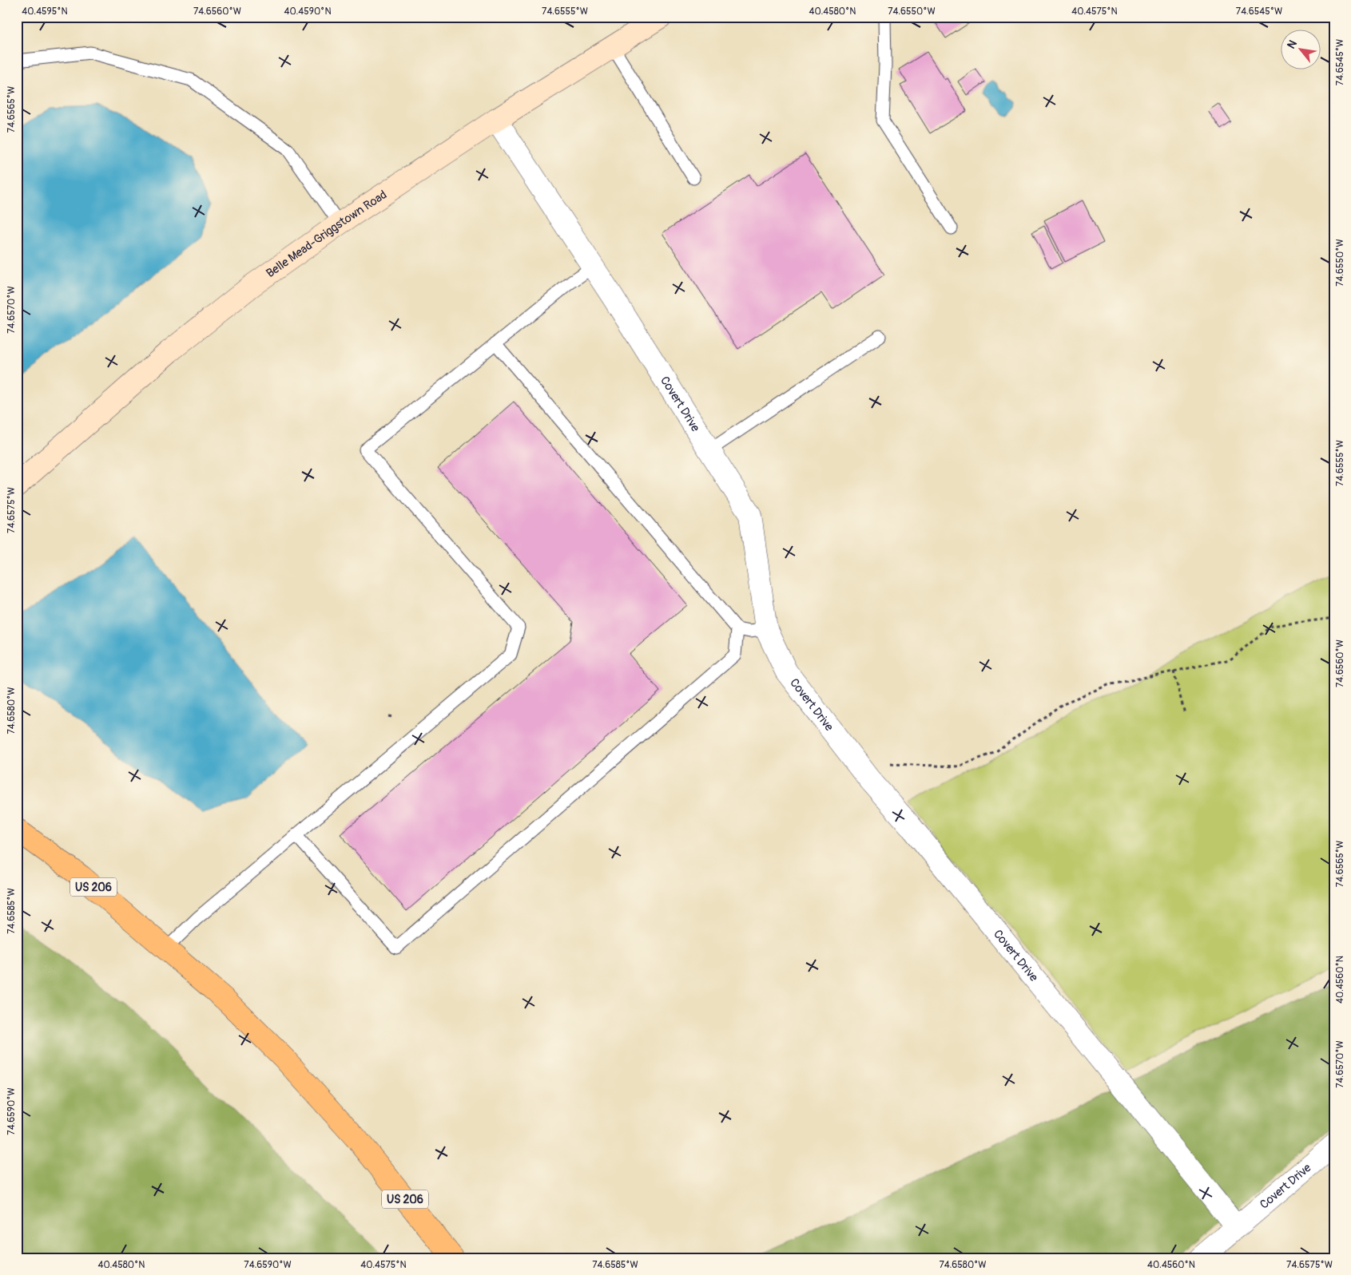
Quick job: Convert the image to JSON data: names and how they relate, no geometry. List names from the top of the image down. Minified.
{"streets":{"highway":["US 206"],"street":["Belle Mead-Griggstown Road","Covert Drive"]},"crossings":[["Belle Mead-Griggstown Road","Covert Drive"]],"north":"top left","coordinates":["40.4595°N","74.6560°W","40.4590°N","74.6555°W","40.4580°N","74.6550°W","40.4575°N","74.6545°W","74.6565°W","74.6570°W","74.6575°W","74.6580°W","74.6585°W","40.4560°N","74.6590°W"]}
